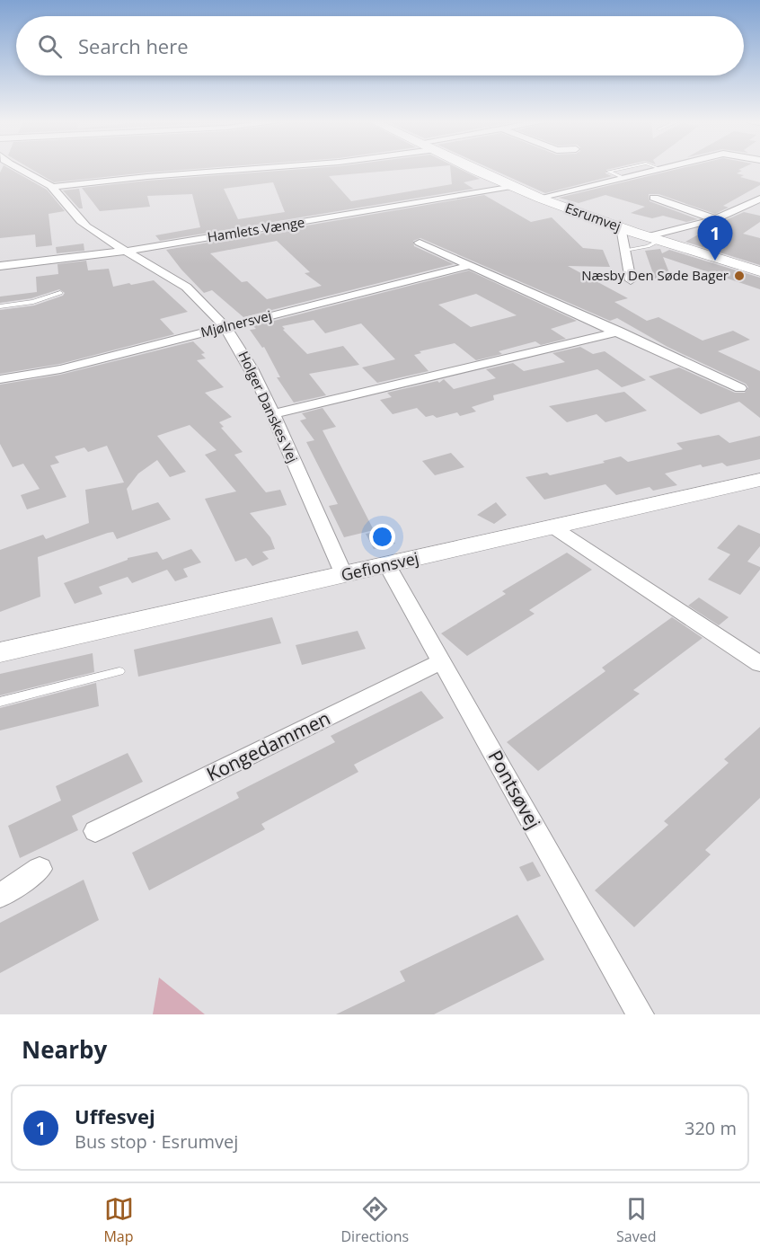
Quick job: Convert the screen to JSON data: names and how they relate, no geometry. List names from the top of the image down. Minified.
{"streets":{"street":["Esrumvej","Hamlets Vænge","Mjølnersvej","Holger Danskes Vej","Gefionsvej","Kongedammen","Pontsøvej"]},"crossings":[["Esrumvej","Hamlets Vænge"],["Hamlets Vænge","Holger Danskes Vej"],["Mjølnersvej","Holger Danskes Vej"],["Holger Danskes Vej","Gefionsvej"],["Gefionsvej","Pontsøvej"],["Kongedammen","Pontsøvej"]],"places":["Næsby Den Søde Bager"],"page":{"search":"Search here","pins":"1","heading":"Nearby","list":[{"mark":"1","name":"Uffesvej","note":"Bus stop · Esrumvej","value":"320 m"}],"nav":["Map","Directions","Saved"]}}
